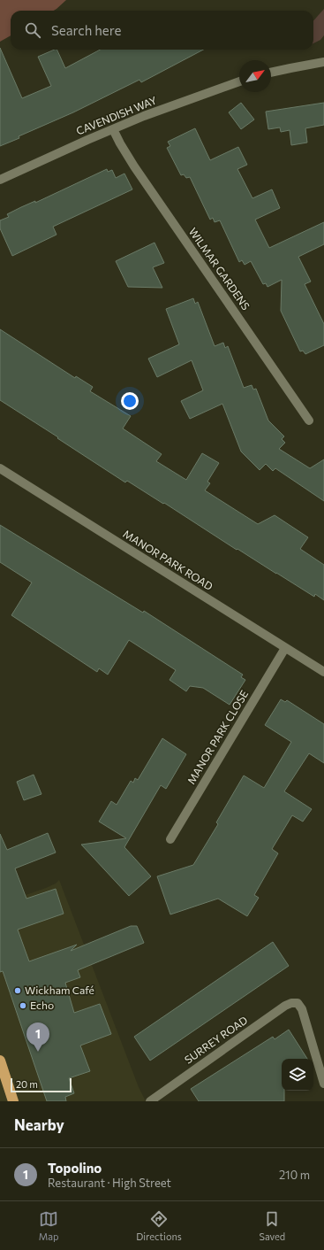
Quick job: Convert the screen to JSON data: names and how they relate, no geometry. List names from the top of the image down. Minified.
{"streets":{"street":["CAVENDISH WAY","WILMAR GARDENS","MANOR PARK ROAD","MANOR PARK CLOSE","SURREY ROAD"]},"crossings":[["CAVENDISH WAY","WILMAR GARDENS"],["MANOR PARK ROAD","MANOR PARK CLOSE"]],"places":["Wickham Café","Echo"],"scale_bar":"20 m","north":"top right","page":{"search":"Search here","pins":"1","scale":"20 m","heading":"Nearby","list":[{"mark":"1","name":"Topolino","note":"Restaurant · High Street","value":"210 m"}],"nav":["Map","Directions","Saved"]}}
